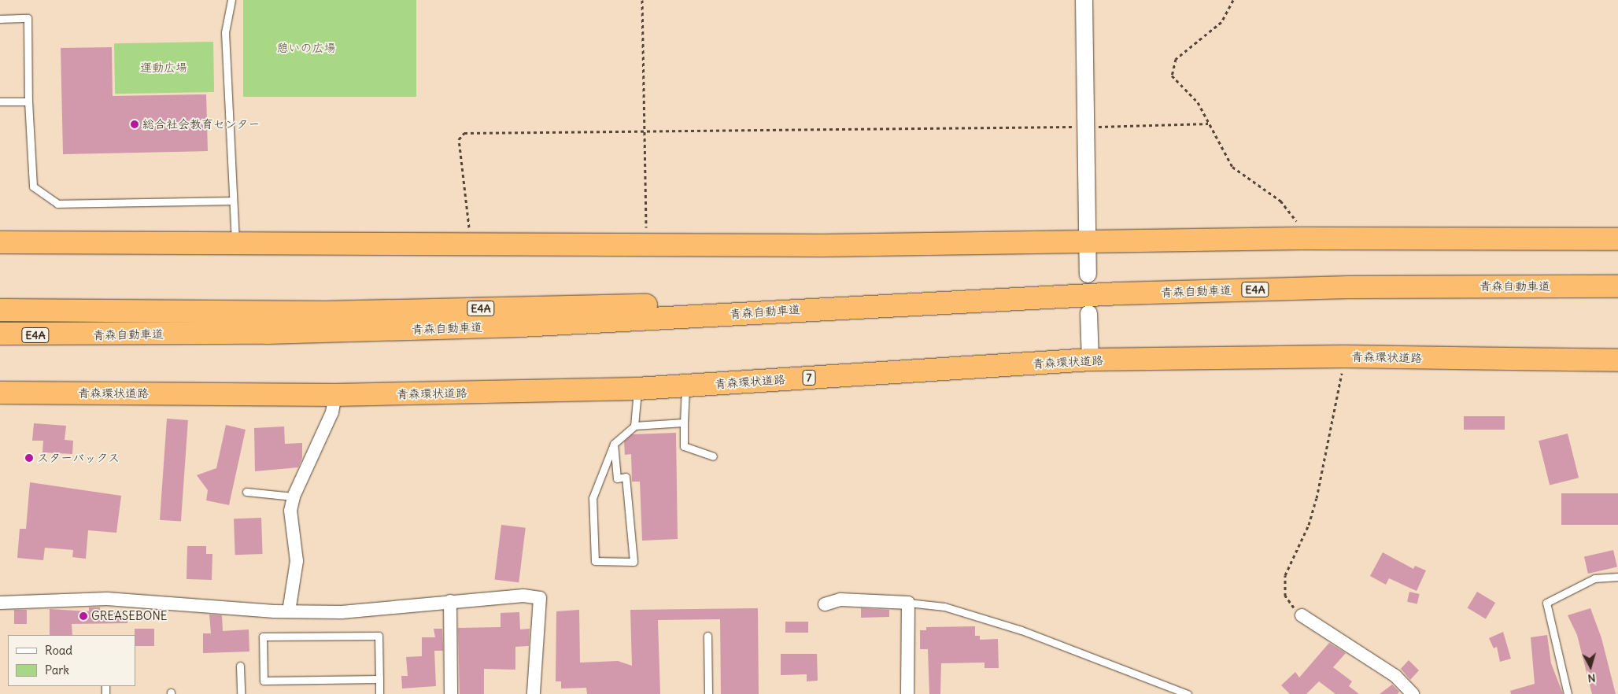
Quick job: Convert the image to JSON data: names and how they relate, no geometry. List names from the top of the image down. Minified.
{"streets":{"highway":["青森自動車道","E4A","青森環状道路","7"]},"parks":["憩いの広場","運動広場"],"places":["総合社会教育センター","スターバックス","GREASEBONE"],"legend":["Road","Park"],"north":"bottom"}
